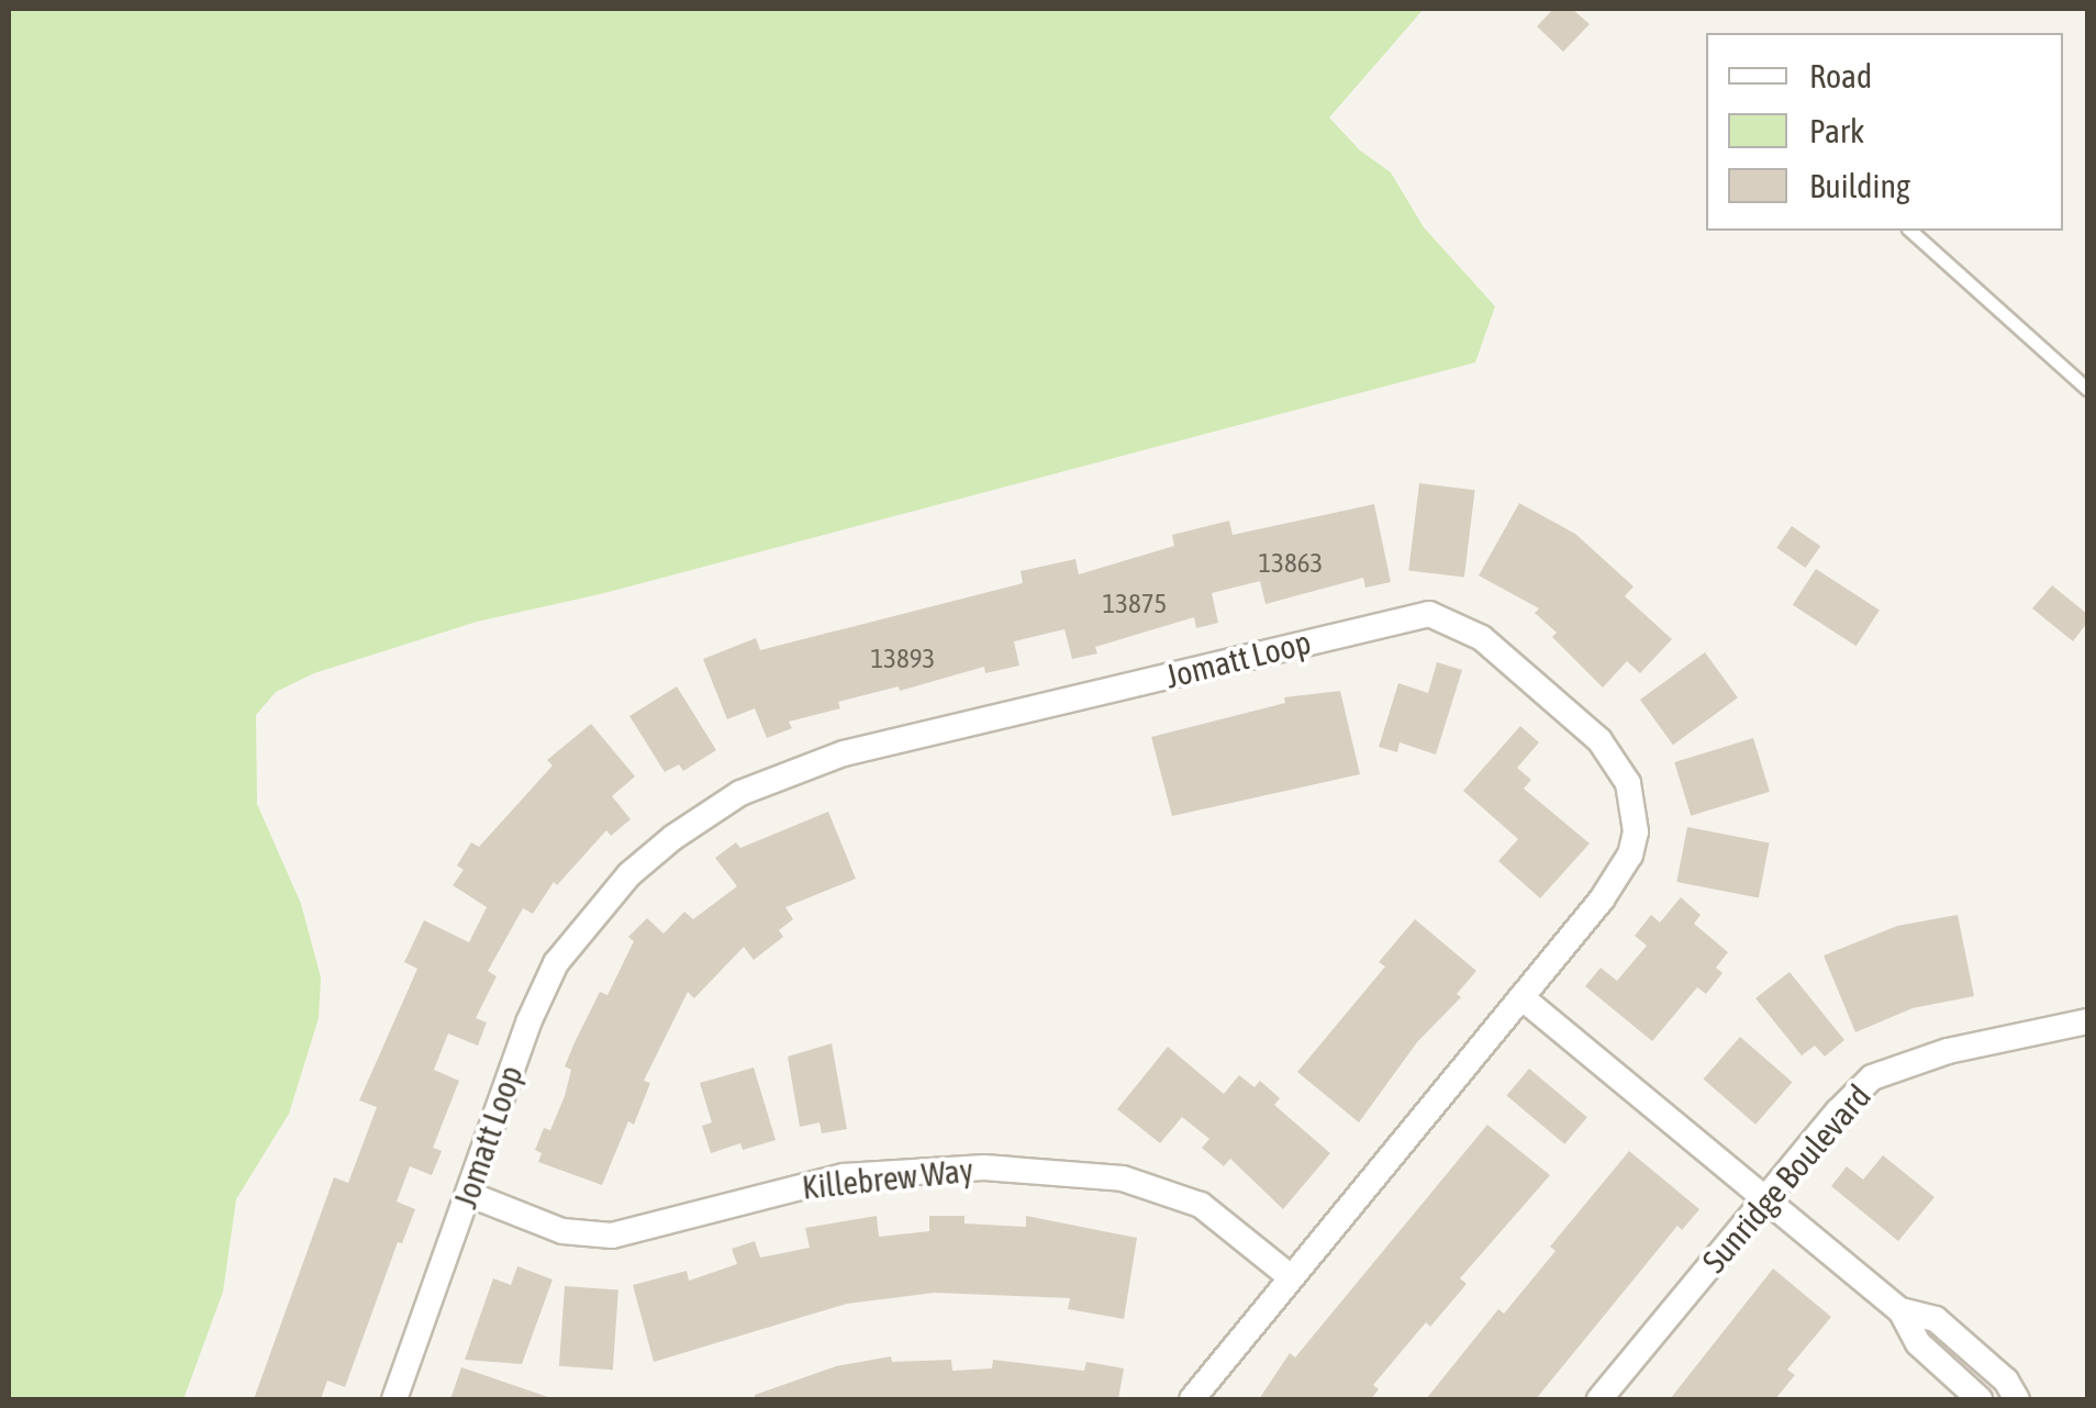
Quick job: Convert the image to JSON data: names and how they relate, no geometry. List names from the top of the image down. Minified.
{"streets":{"street":["Jomatt Loop","Killebrew Way","Sunridge Boulevard"]},"crossings":[["Jomatt Loop","Killebrew Way"]],"house_numbers":["13863","13875","13893"],"legend":["Road","Park","Building"]}
